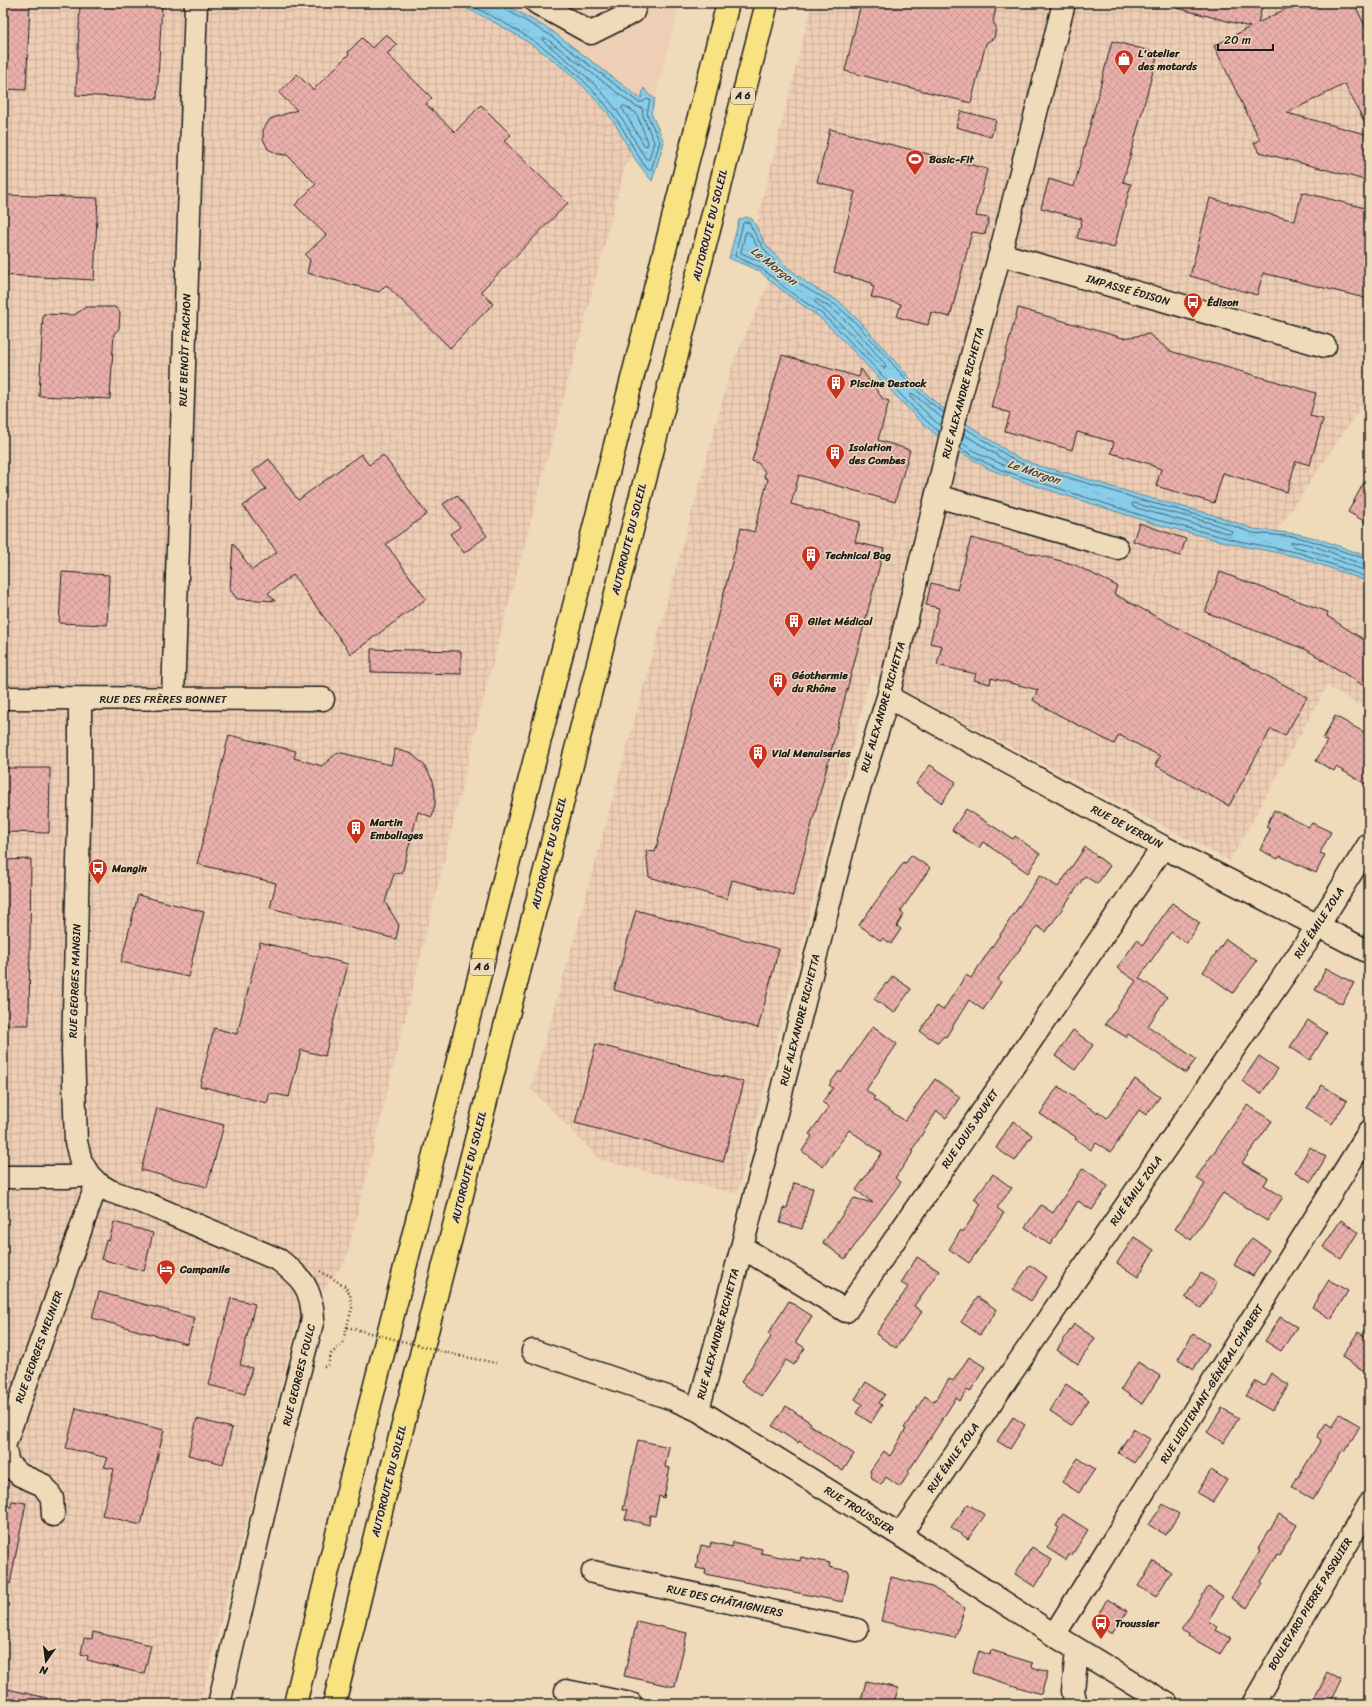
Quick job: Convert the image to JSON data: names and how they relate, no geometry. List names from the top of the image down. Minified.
{"streets":{"highway":["A 6","AUTOROUTE DU SOLEIL"],"street":["IMPASSE ÉDISON","RUE BENOÎT FRACHON","RUE ALEXANDRE RICHETTA","RUE DES FRÈRES BONNET","RUE DE VERDUN","RUE ÉMILE ZOLA","RUE GEORGES MANGIN","RUE LOUIS JOUVET","RUE GEORGES MEUNIER","RUE GEORGES FOULC","RUE LIEUTENANT-GÉNÉRAL CHABERT","RUE TROUSSIER","RUE DES CHÂTAIGNIERS","BOULEVARD PIERRE PASQUIER"]},"crossings":[["IMPASSE ÉDISON","RUE ALEXANDRE RICHETTA"],["RUE BENOÎT FRACHON","RUE DES FRÈRES BONNET"],["RUE ALEXANDRE RICHETTA","RUE DE VERDUN"],["RUE ALEXANDRE RICHETTA","RUE LOUIS JOUVET"],["RUE ALEXANDRE RICHETTA","RUE TROUSSIER"],["RUE DES FRÈRES BONNET","RUE GEORGES MANGIN"],["RUE DE VERDUN","RUE ÉMILE ZOLA"],["RUE DE VERDUN","RUE LOUIS JOUVET"],["RUE ÉMILE ZOLA","RUE TROUSSIER"],["RUE GEORGES MANGIN","RUE GEORGES MEUNIER"],["RUE GEORGES MANGIN","RUE GEORGES FOULC"],["RUE GEORGES MEUNIER","RUE GEORGES FOULC"],["RUE LIEUTENANT-GÉNÉRAL CHABERT","RUE TROUSSIER"]],"water":["Le Morgon"],"places":{"shop":["L'atelier des motards"],"sports":["Basic-Fit"],"bus stop":["Édison","Mangin","Troussier"],"building":["Piscine Destock","Isolation des Combes","Technical Bag","Gilet Médical","Géothermie du Rhône","Vial Menuiseries","Martin Emballages"],"hotel":["Campanile"]},"scale_bar":"20 m","north":"bottom"}
